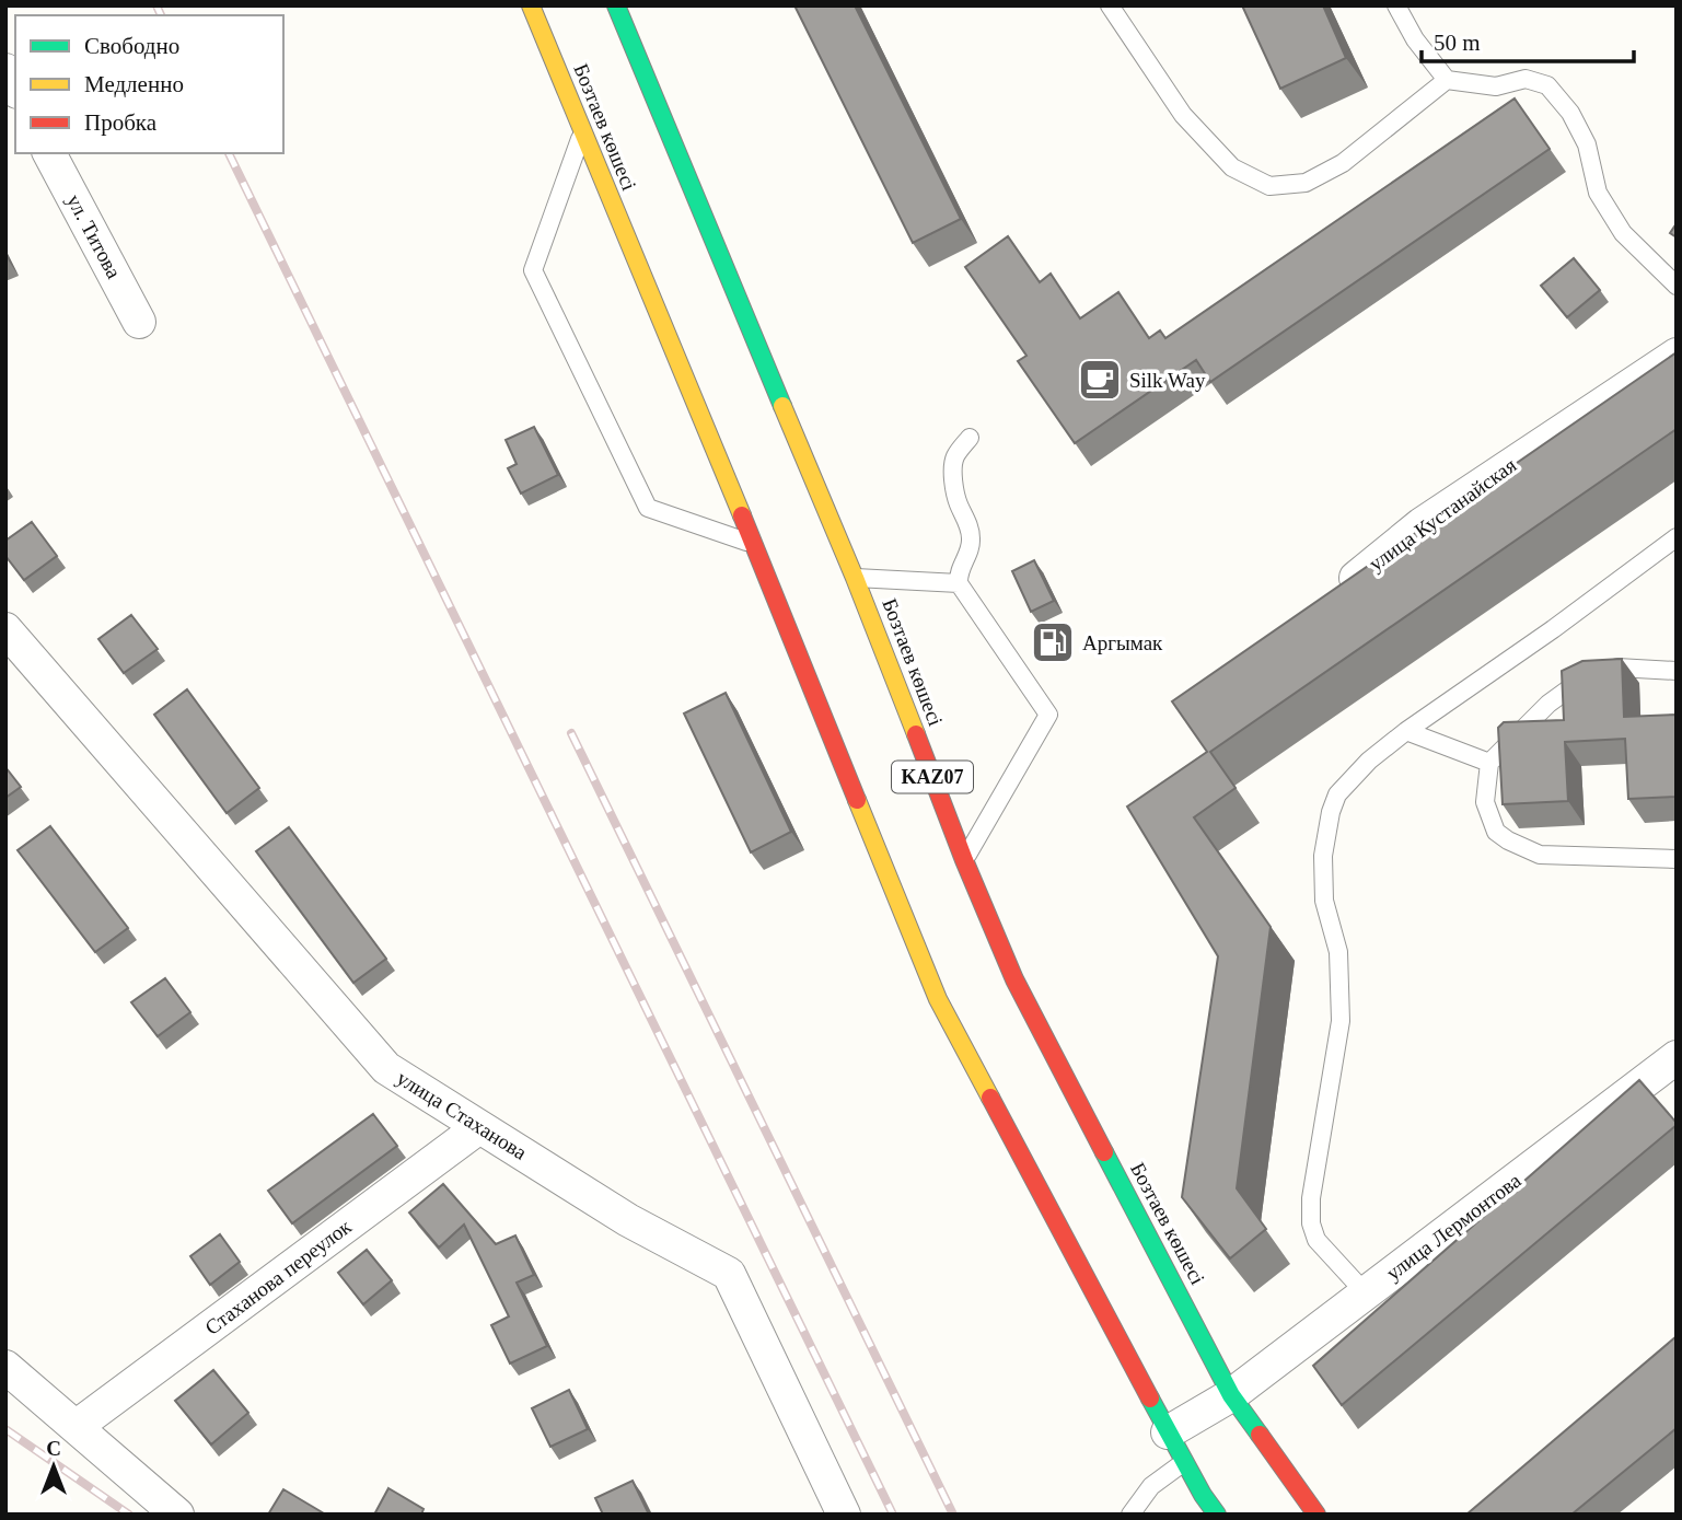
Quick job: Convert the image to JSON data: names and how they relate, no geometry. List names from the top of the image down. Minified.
{"streets":{"highway":["Бозтаев көшесі","KAZ07"],"street":["ул. Титова","улица Кустанайская","улица Стаханова","улица Лермонтова","Стаханова переулок"]},"crossings":[["Бозтаев көшесі","улица Лермонтова"],["улица Стаханова","Стаханова переулок"]],"places":{"cafe":["Silk Way"],"fuel station":["Аргымак"]},"legend":["Свободно","Медленно","Пробка"],"scale_bar":"50 m","north":"top"}
